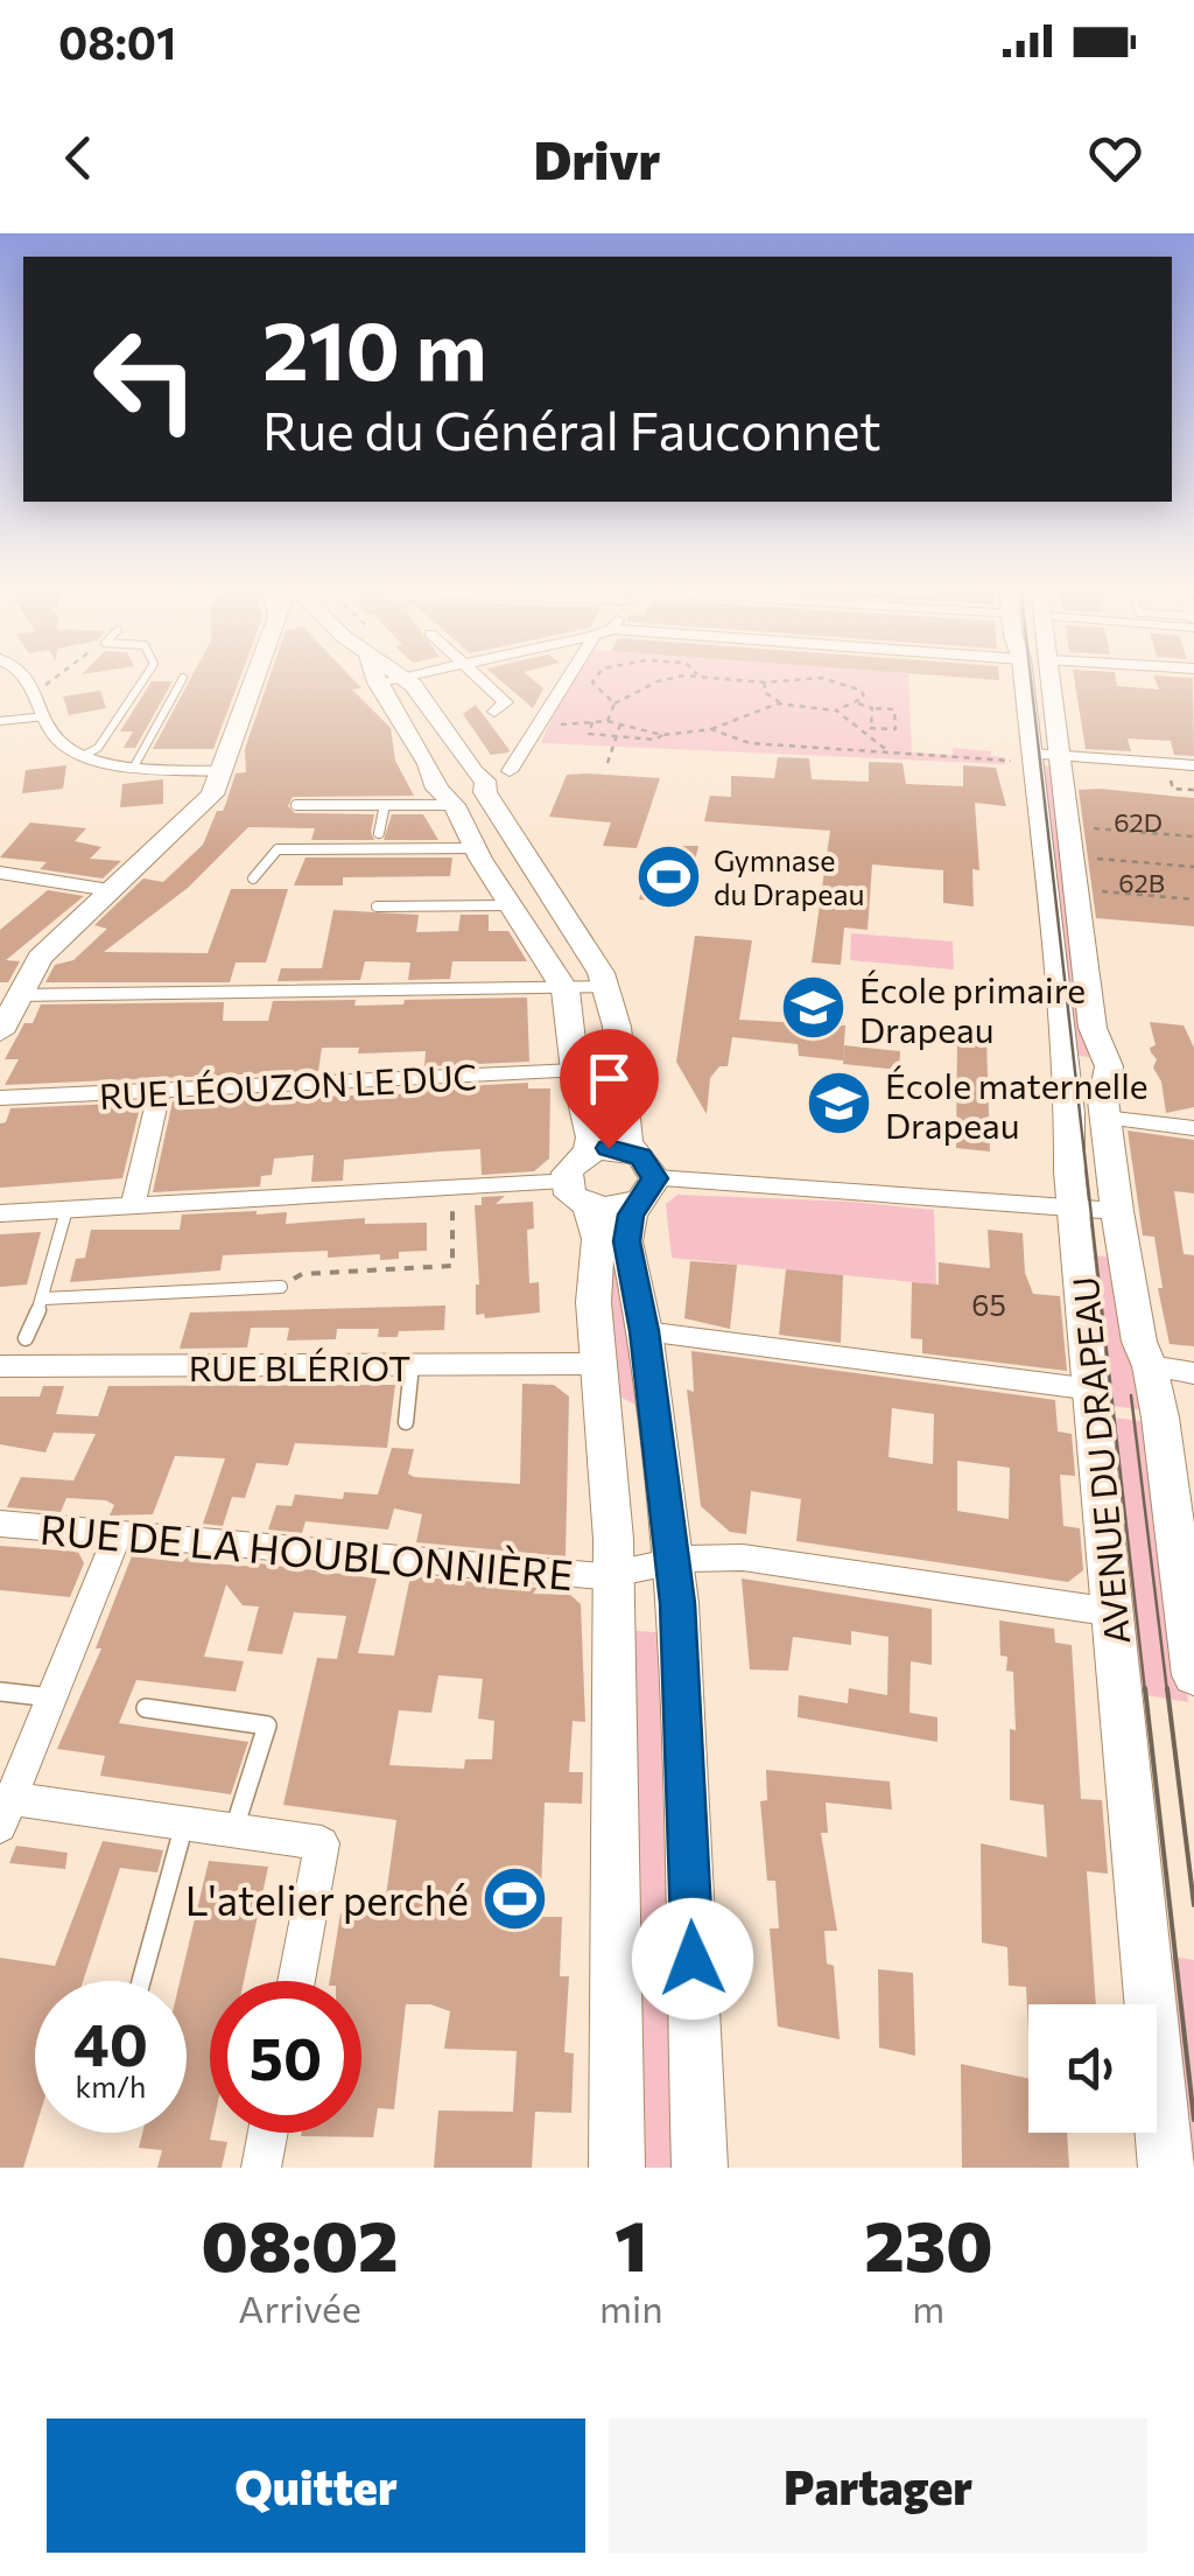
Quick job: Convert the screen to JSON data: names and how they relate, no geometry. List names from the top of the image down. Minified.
{"streets":{"main road":["AVENUE DU DRAPEAU"],"street":["RUE LÉOUZON LE DUC","RUE BLÉRIOT","RUE DE LA HOUBLONNIÈRE"]},"crossings":[["AVENUE DU DRAPEAU","RUE DE LA HOUBLONNIÈRE"]],"places":{"sports":["Gymnase du Drapeau","L'atelier perché"],"school or university":["École primaire Drapeau","École maternelle Drapeau"]},"house_numbers":["62D","62B","65"],"page":{"status":"08:01","header":"Drivr","turn":["210 m","Rue du Général Fauconnet"],"speed":"40 km/h","limit":"50","eta":["08:02","Arrivée","1","min","230","m"],"buttons":["Quitter","Partager"]}}
